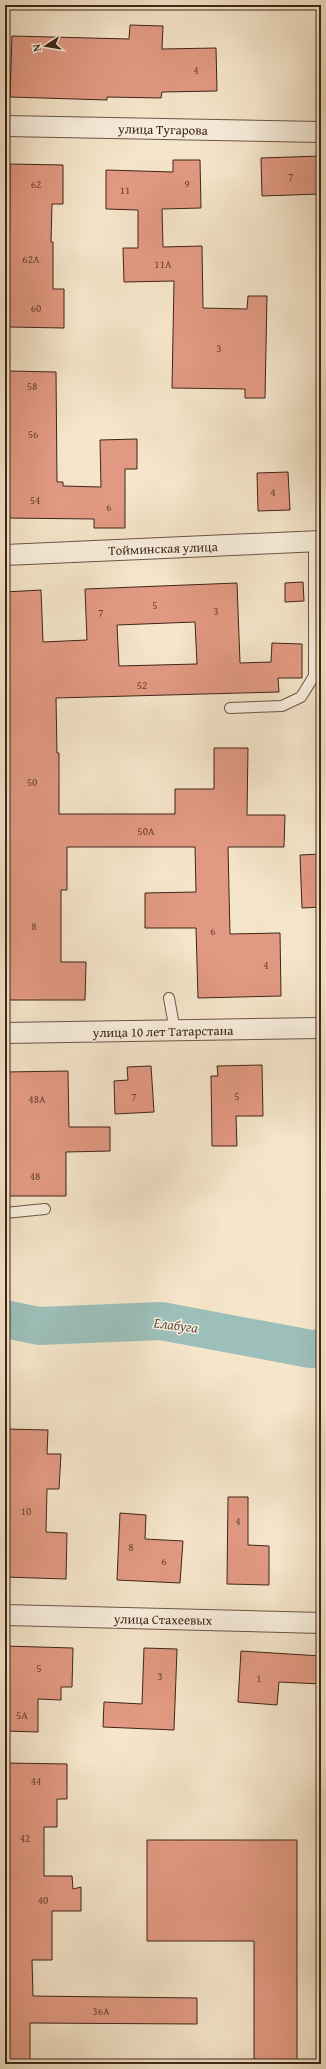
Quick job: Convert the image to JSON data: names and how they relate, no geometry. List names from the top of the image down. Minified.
{"streets":{"street":["улица Тугарова","Тойминская улица","улица 10 лет Татарстана","улица Стахеевых"]},"water":["Елабуга"],"house_numbers":["4","7","62","9","11","62А","11А","60","3","58","56","4","54","6","5","3","7","52","50","50А","8","6","4","7","5","48А","48","10","4","8","6","5","3","1","5А","44","42","40","36А"],"north":"left"}
